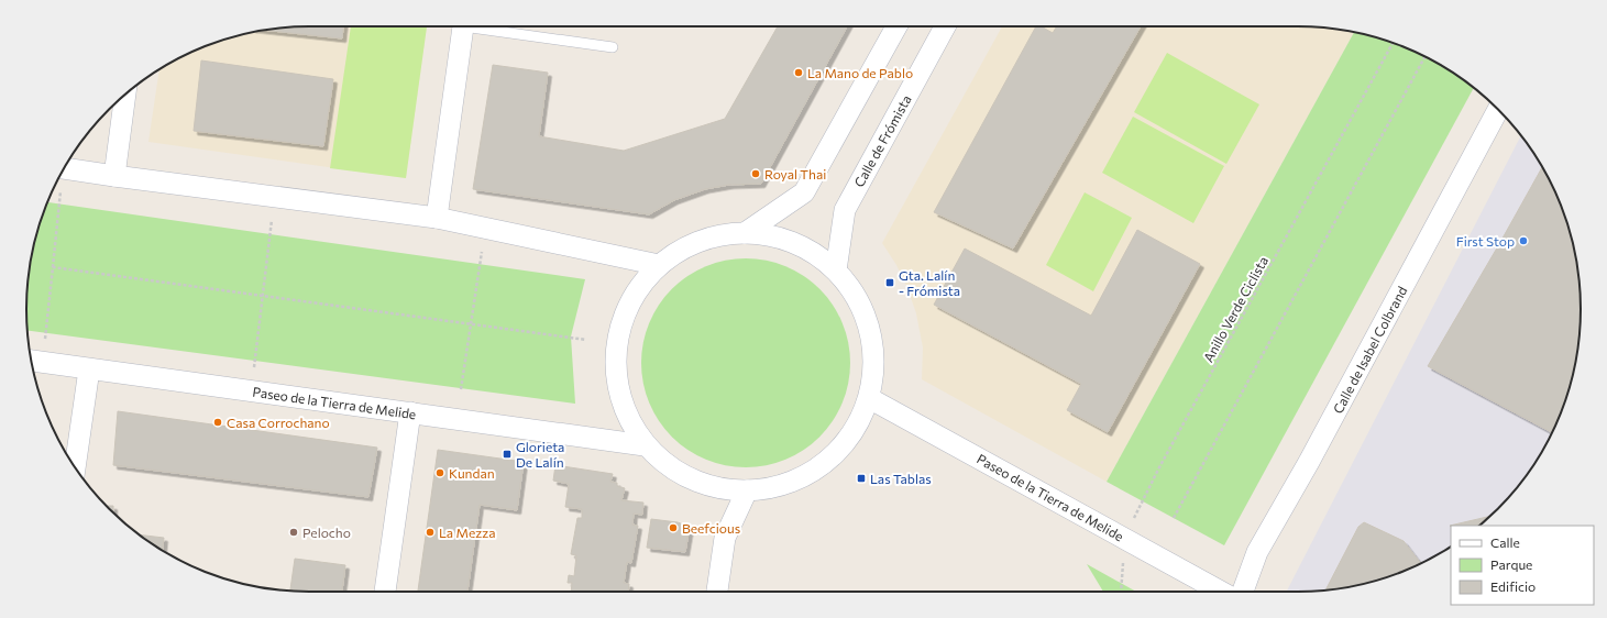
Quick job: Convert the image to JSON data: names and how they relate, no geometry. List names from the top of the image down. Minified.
{"streets":{"street":["Calle de Frómista","Calle de Isabel Colbrand","Paseo de la Tierra de Melide"],"path":["Anillo Verde Ciclista"]},"crossings":[["Anillo Verde Ciclista","Paseo de la Tierra de Melide"]],"places":{"other":["La Mano de Pablo","Royal Thai","First Stop","Casa Corrochano","Kundan","Beefcious","Pelocho","La Mezza"],"transit":["Gta. Lalín - Frómista","Glorieta De Lalín","Las Tablas"]},"legend":["Calle","Parque","Edificio"]}
